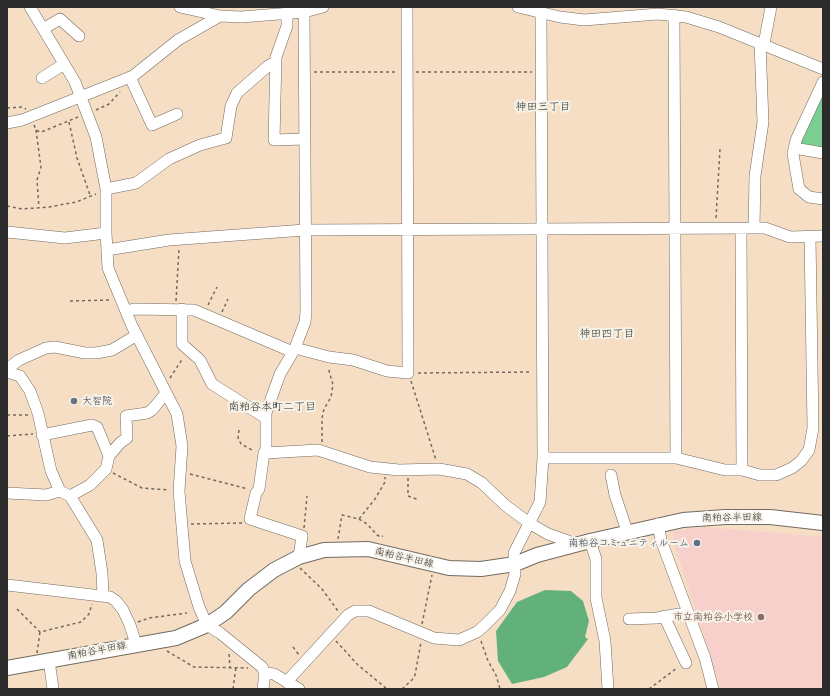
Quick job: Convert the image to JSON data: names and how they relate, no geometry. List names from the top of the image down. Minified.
{"streets":{"main road":["南粕谷半田線"]},"districts":["神田三丁目","神田四丁目","南粕谷本町二丁目"],"places":["大智院","南粕谷コミュニティルーム","市立南粕谷小学校"]}
